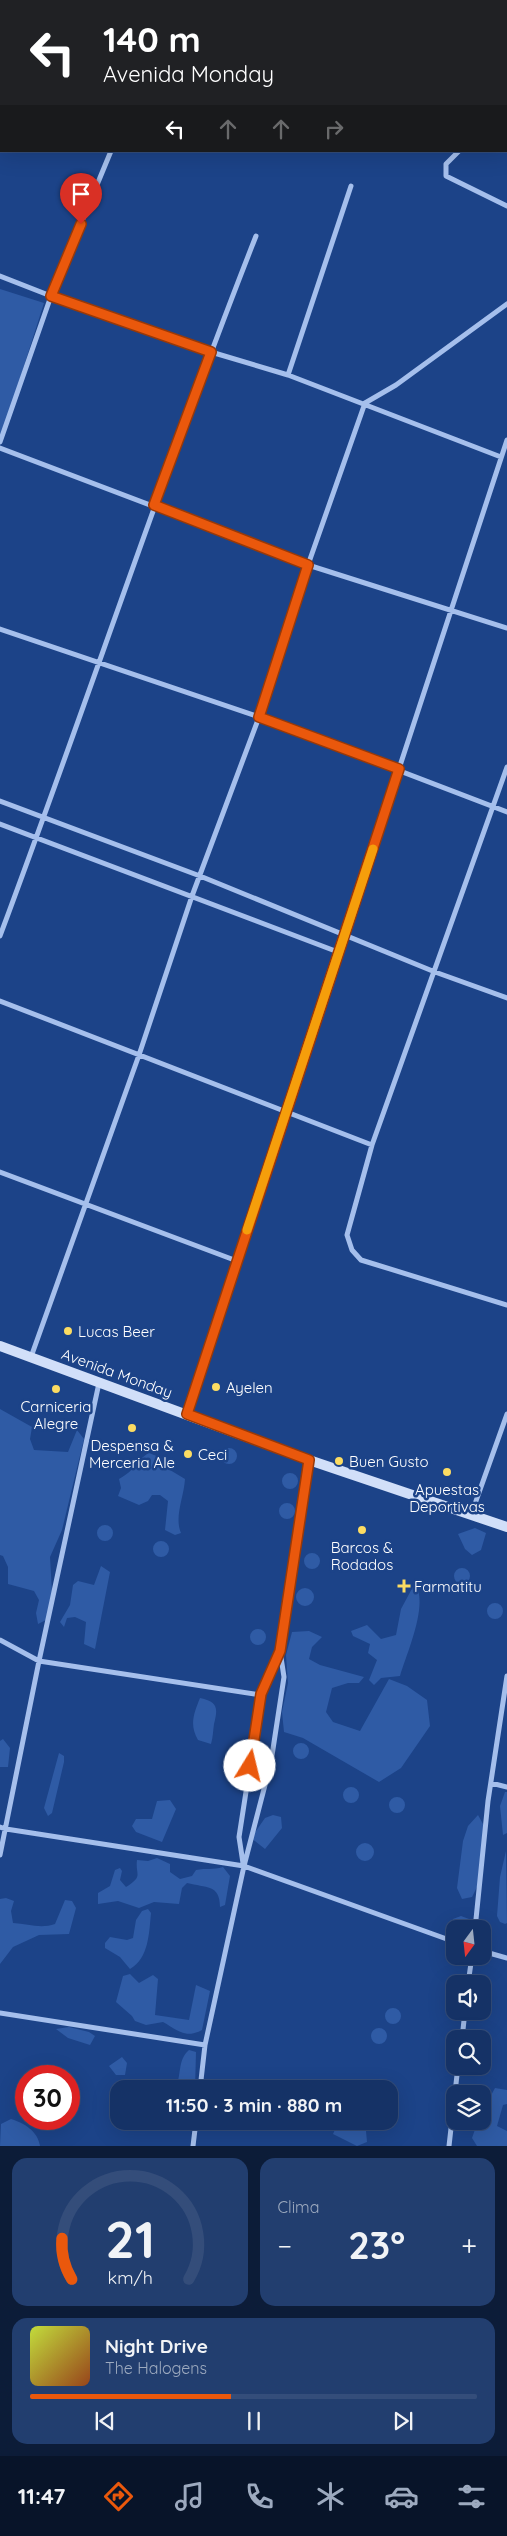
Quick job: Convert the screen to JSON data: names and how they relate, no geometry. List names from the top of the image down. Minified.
{"streets":{"main road":["Avenida Monday"]},"places":{"other":["Lucas Beer","Ayelen","Carniceria Alegre","Despensa & Merceria Ale","Ceci","Buen Gusto","Apuestas Deportivas","Barcos & Rodados"],"health":["Farmatitu"]},"north":"bottom","page":{"turn":["140 m","Avenida Monday"],"limit":"30","trip":"11:50 · 3 min · 880 m","tile":"Clima","heat":["−","23°","+"],"song":["Night Drive","The Halogens"],"tabs":"11:47","gauge":["21","km/h"]}}
